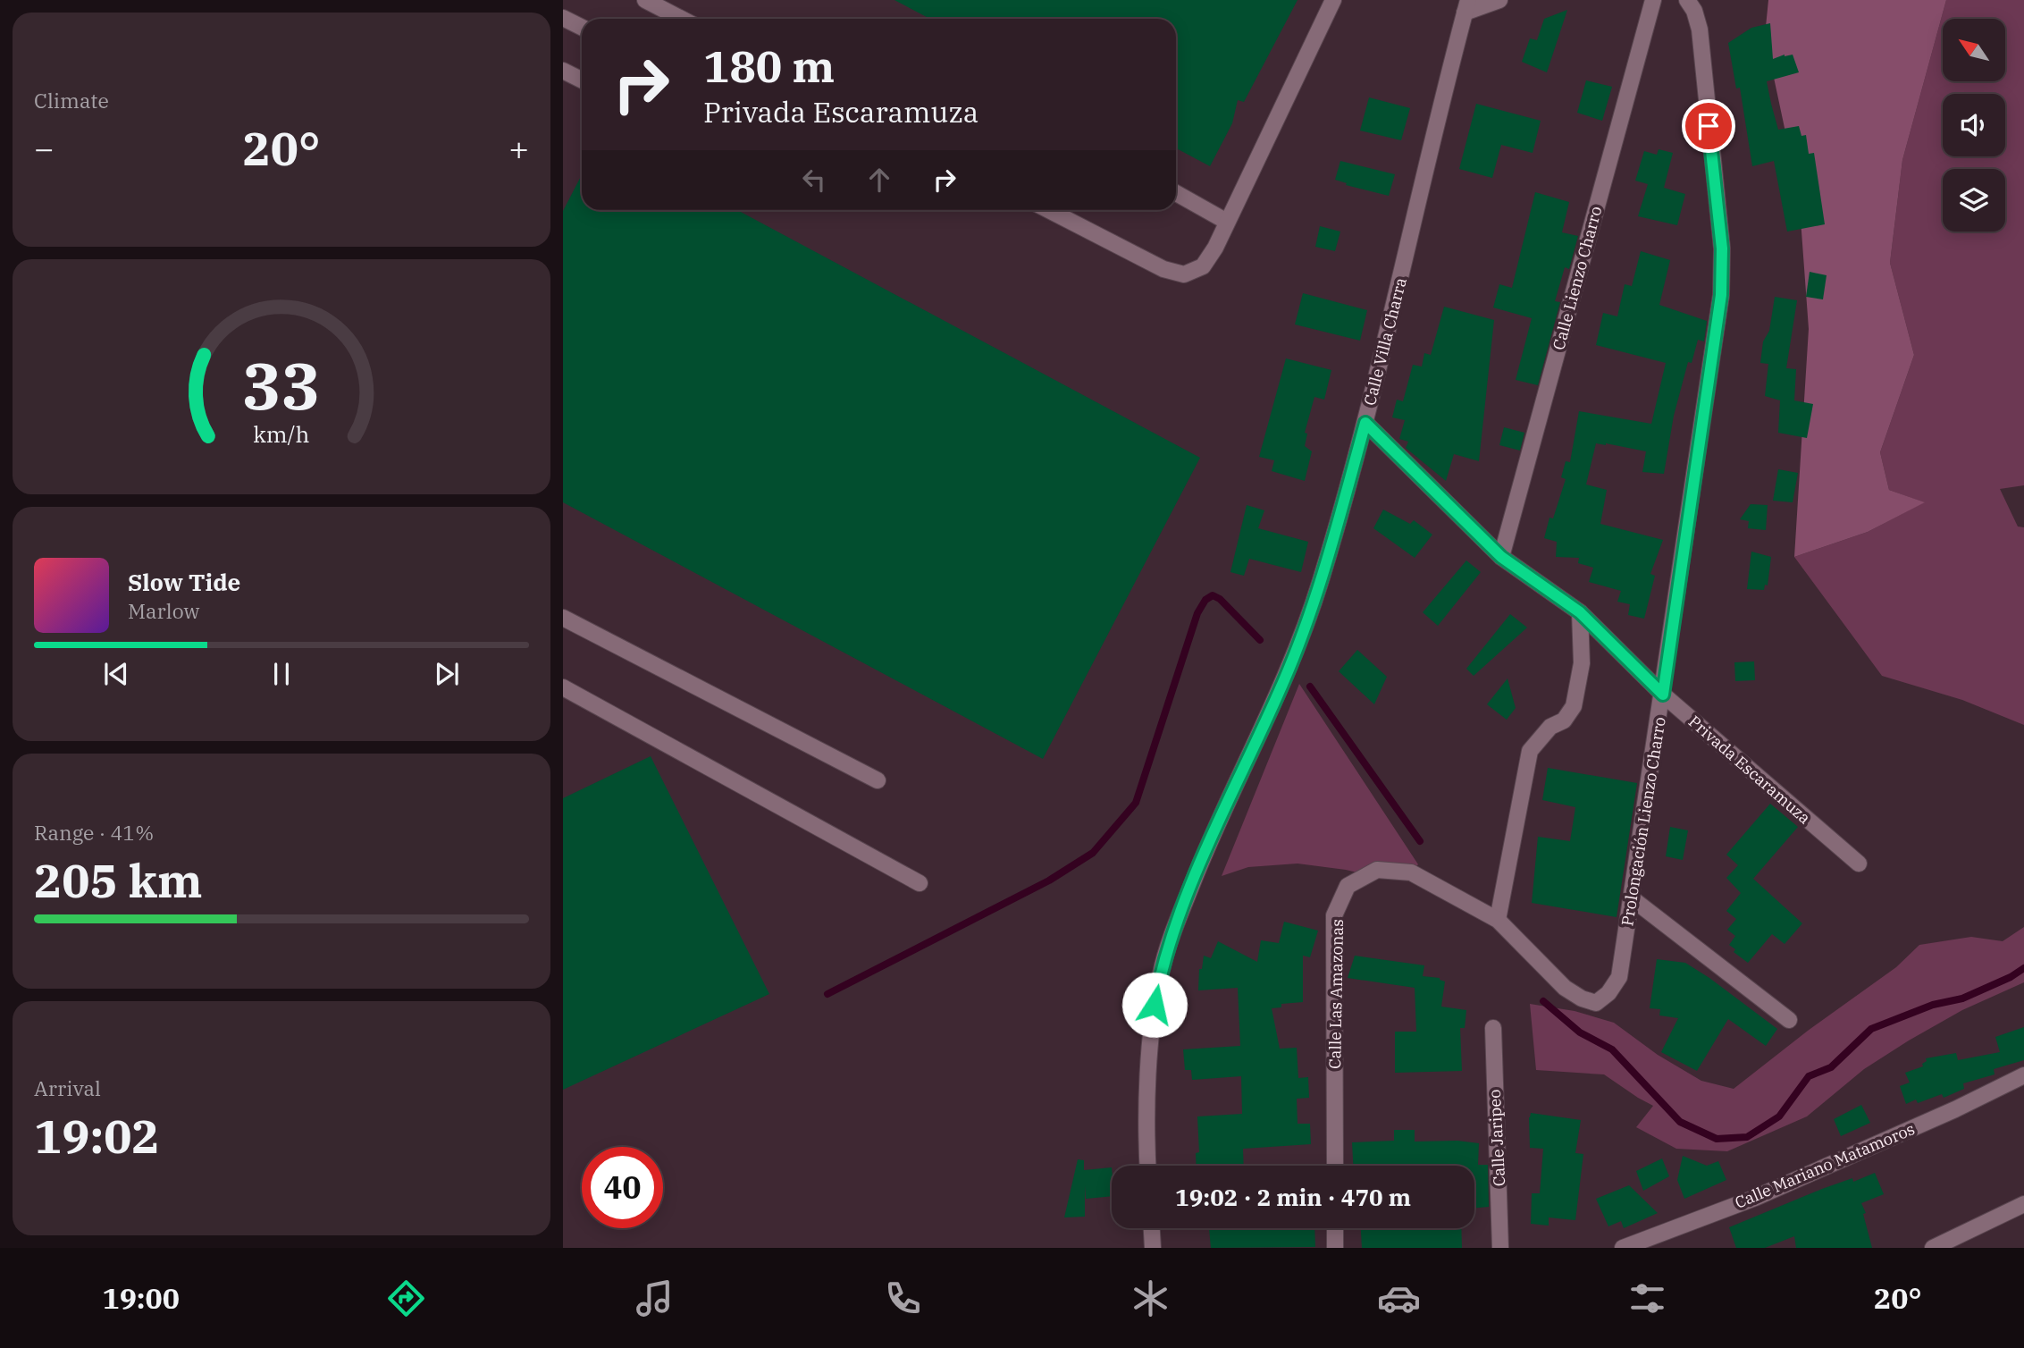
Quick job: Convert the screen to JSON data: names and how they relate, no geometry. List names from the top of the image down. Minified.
{"streets":{"street":["Calle Lienzo Charro","Calle Villa Charra","Privada Escaramuza","Prolongación Lienzo Charro","Calle Las Amazonas","Calle Jaripeo","Calle Mariano Matamoros"]},"crossings":[["Calle Lienzo Charro","Privada Escaramuza"],["Calle Villa Charra","Privada Escaramuza"],["Privada Escaramuza","Prolongación Lienzo Charro"],["Prolongación Lienzo Charro","Calle Las Amazonas"]],"north":"top left","page":{"tile":["Climate",["Range · 41%","205 km"],["Arrival","19:02"]],"turn":["180 m","Privada Escaramuza"],"heat":["−","20°","+"],"song":["Slow Tide","Marlow"],"limit":"40","trip":"19:02 · 2 min · 470 m","tabs":["19:00","20°"],"gauge":["33","km/h"]}}
